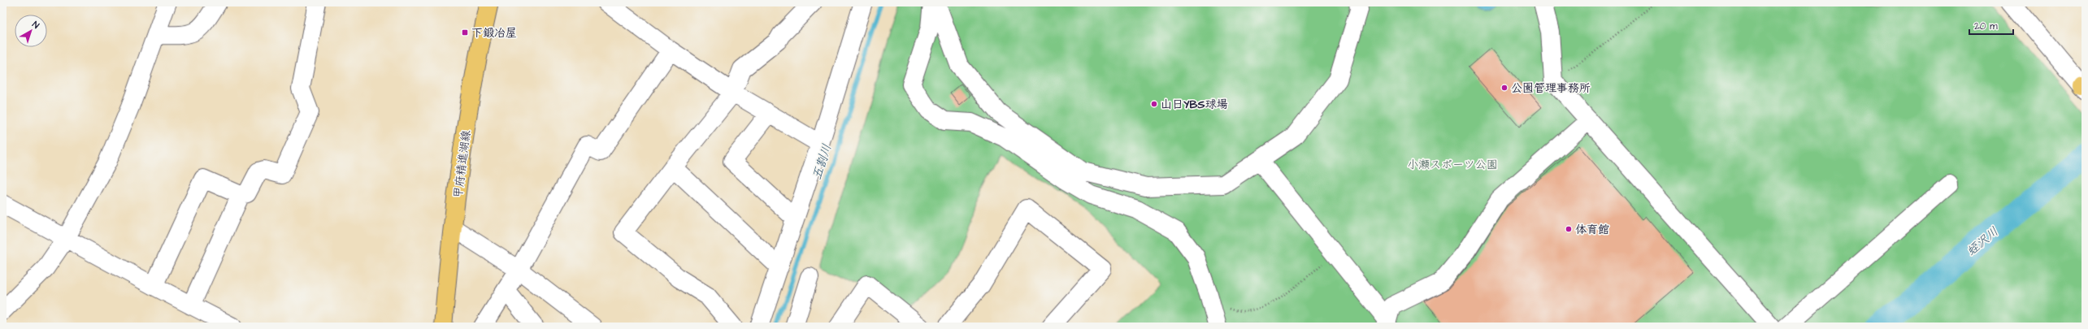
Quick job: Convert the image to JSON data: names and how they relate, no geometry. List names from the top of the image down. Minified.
{"streets":{"main road":["甲府精進湖線"]},"water":["五割川","蛭沢川"],"parks":["小瀬スポーツ公園"],"places":{"transit":["下鍛冶屋"],"other":["公園管理事務所","山日YBS球場","体育館"]},"scale_bar":"20 m","north":"top right"}
